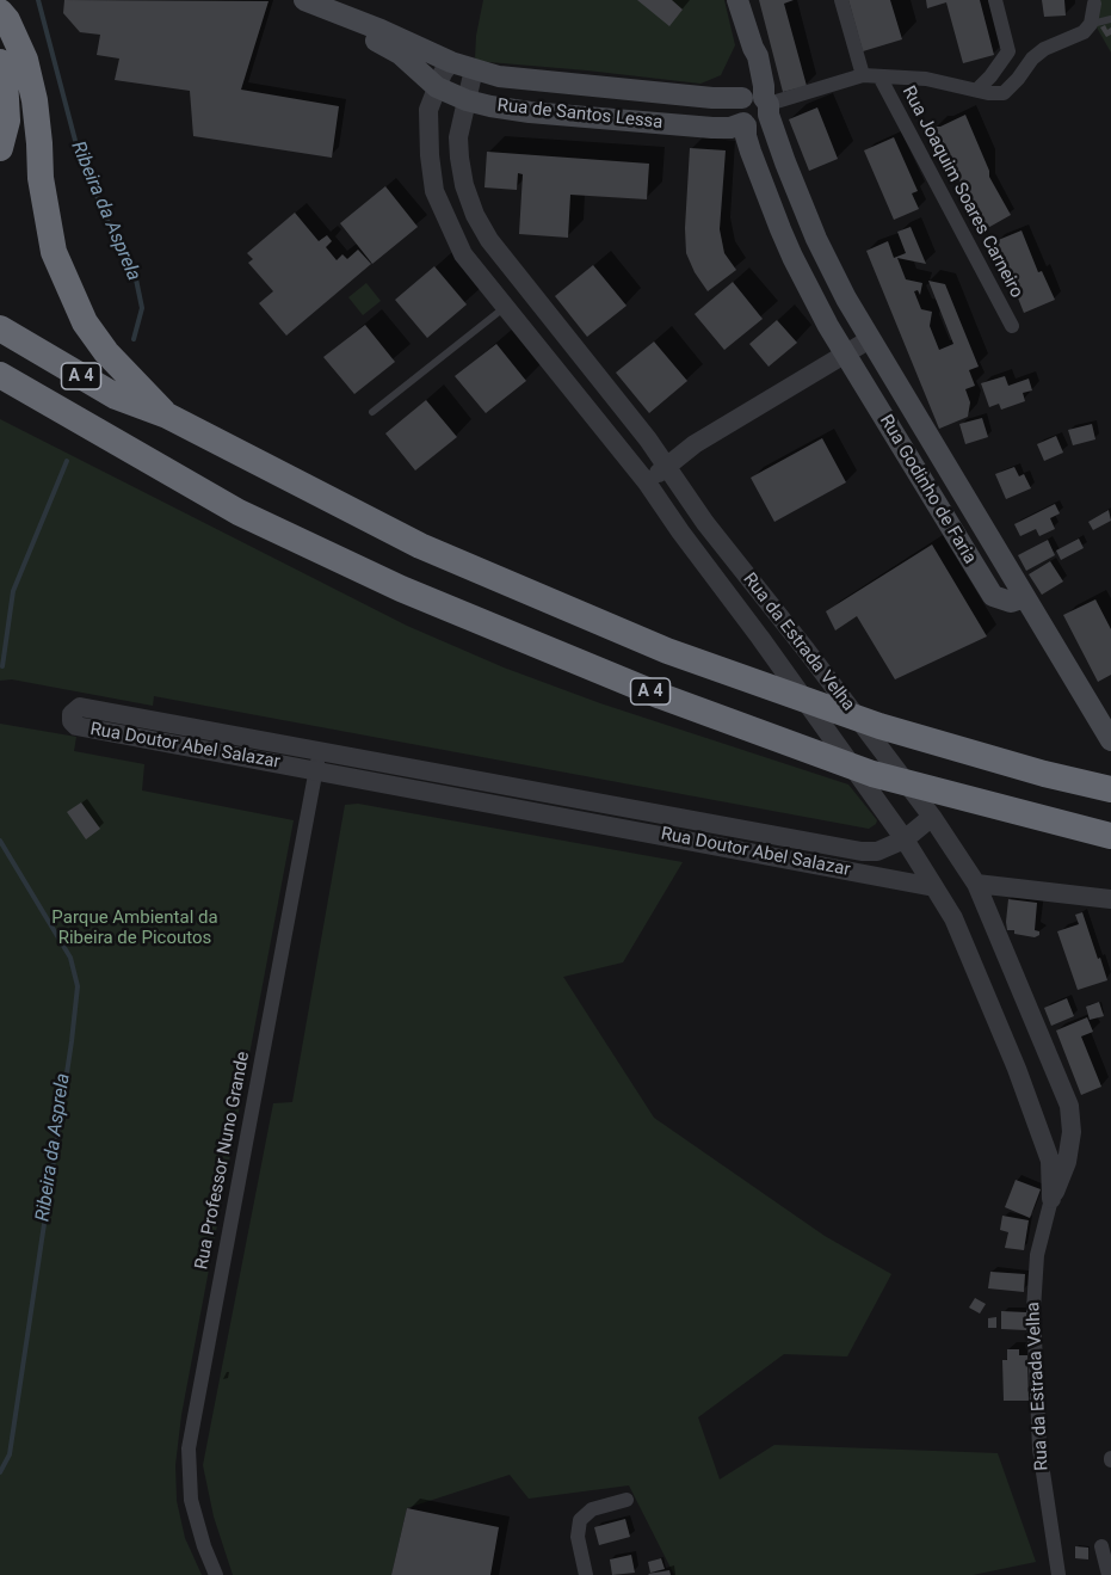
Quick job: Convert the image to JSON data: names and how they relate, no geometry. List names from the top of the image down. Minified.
{"streets":{"highway":["A 4"],"main road":["Rua de Santos Lessa","Rua Godinho de Faria"],"street":["Rua Joaquim Soares Carneiro","Rua da Estrada Velha","Rua Doutor Abel Salazar","Rua Professor Nuno Grande"]},"crossings":[["Rua de Santos Lessa","Rua Godinho de Faria"],["Rua de Santos Lessa","Rua da Estrada Velha"],["Rua da Estrada Velha","Rua Doutor Abel Salazar"],["Rua Doutor Abel Salazar","Rua Professor Nuno Grande"]],"water":["Ribeira da Asprela"],"parks":["Parque Ambiental da Ribeira de Picoutos"]}
